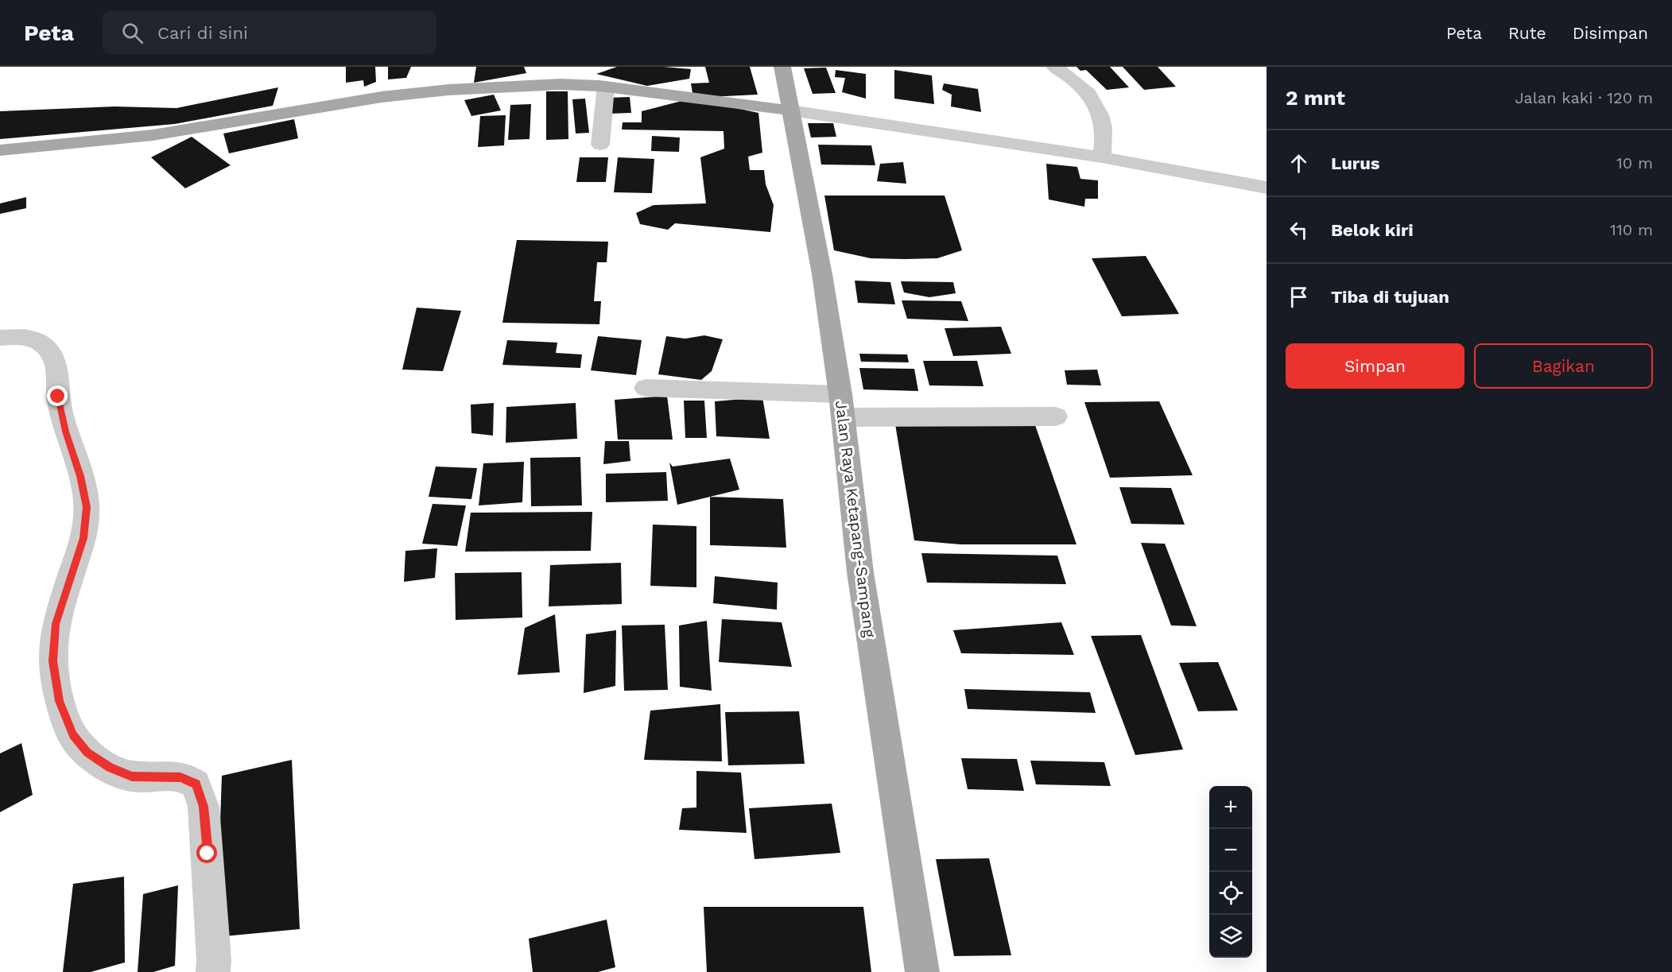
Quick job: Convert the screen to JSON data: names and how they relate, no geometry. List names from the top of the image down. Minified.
{"streets":{"main road":["Jalan Raya Ketapang-Sampang"]},"page":{"header":"Peta","search":"Cari di sini","nav":["Peta","Rute","Disimpan"],"heading":["2 mnt","Jalan kaki · 120 m"],"list":[["Lurus","10 m"],["Belok kiri","110 m"],"Tiba di tujuan"],"buttons":["Simpan","Bagikan"],"map_buttons":["+","−"]}}
